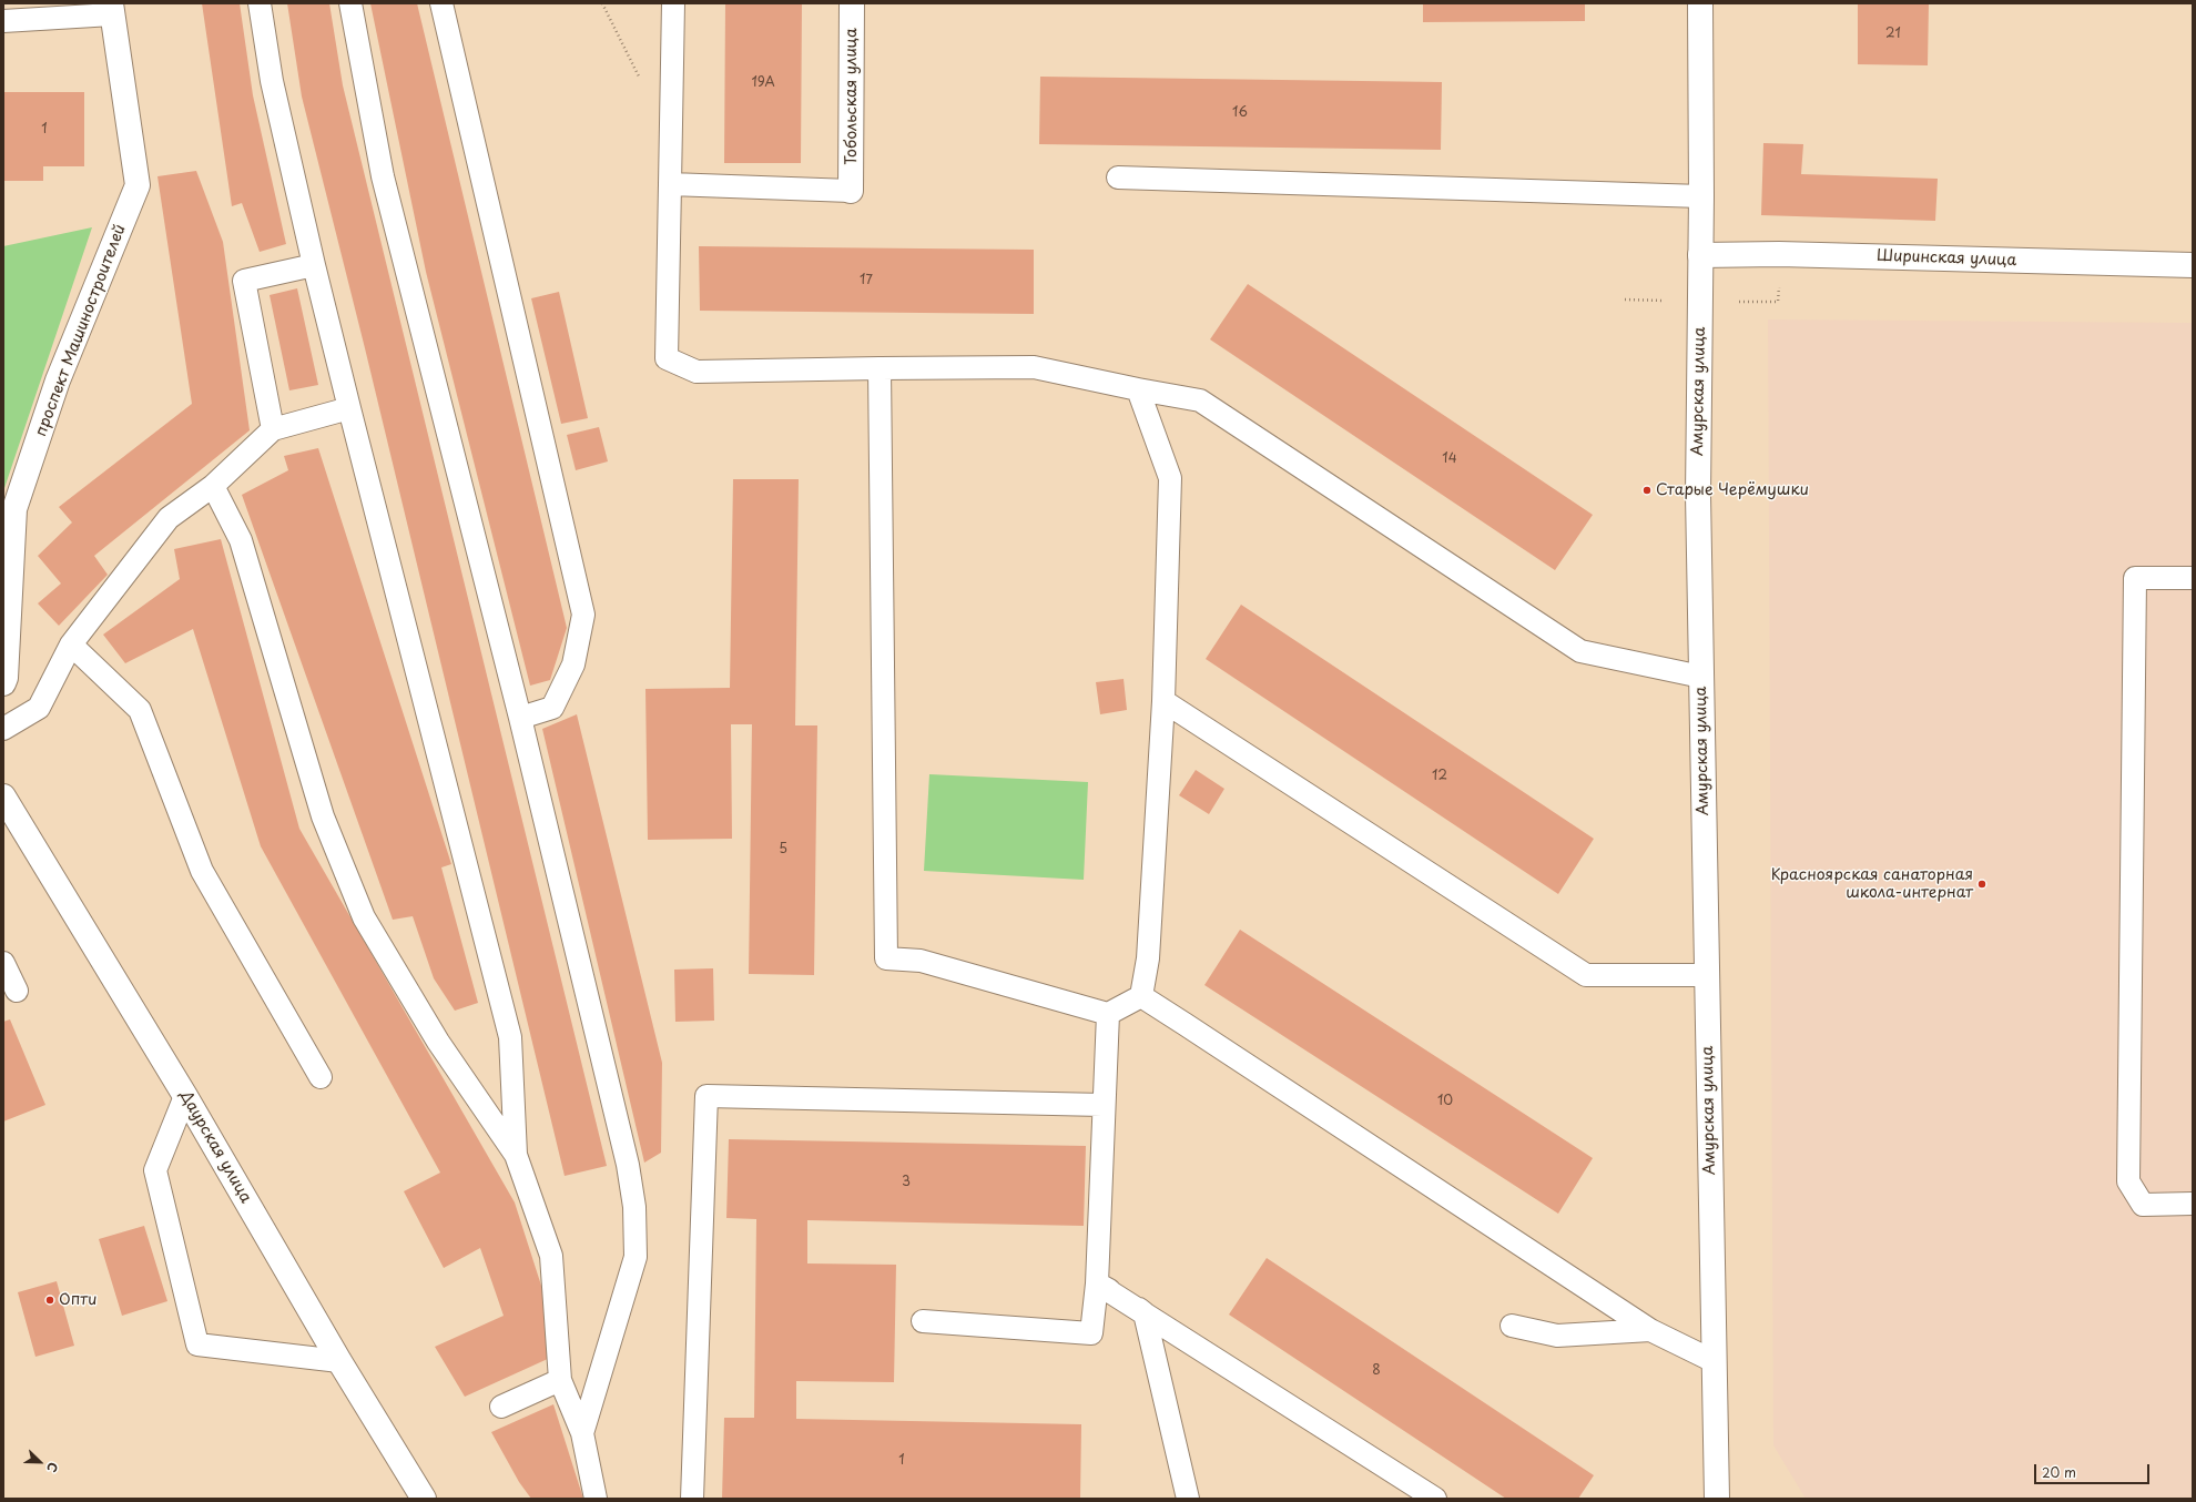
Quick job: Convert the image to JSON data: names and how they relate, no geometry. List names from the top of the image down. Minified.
{"streets":{"street":["Тобольская улица","Ширинская улица","проспект Машиностроителей","Амурская улица","Даурская улица"]},"crossings":[["Ширинская улица","Амурская улица"]],"places":["Старые Черёмушки","Красноярская санаторная школа-интернат","Опти"],"house_numbers":["21","19А","16","1","17","14","12","5","10","3","8","1"],"scale_bar":"20 m","north":"bottom right"}
